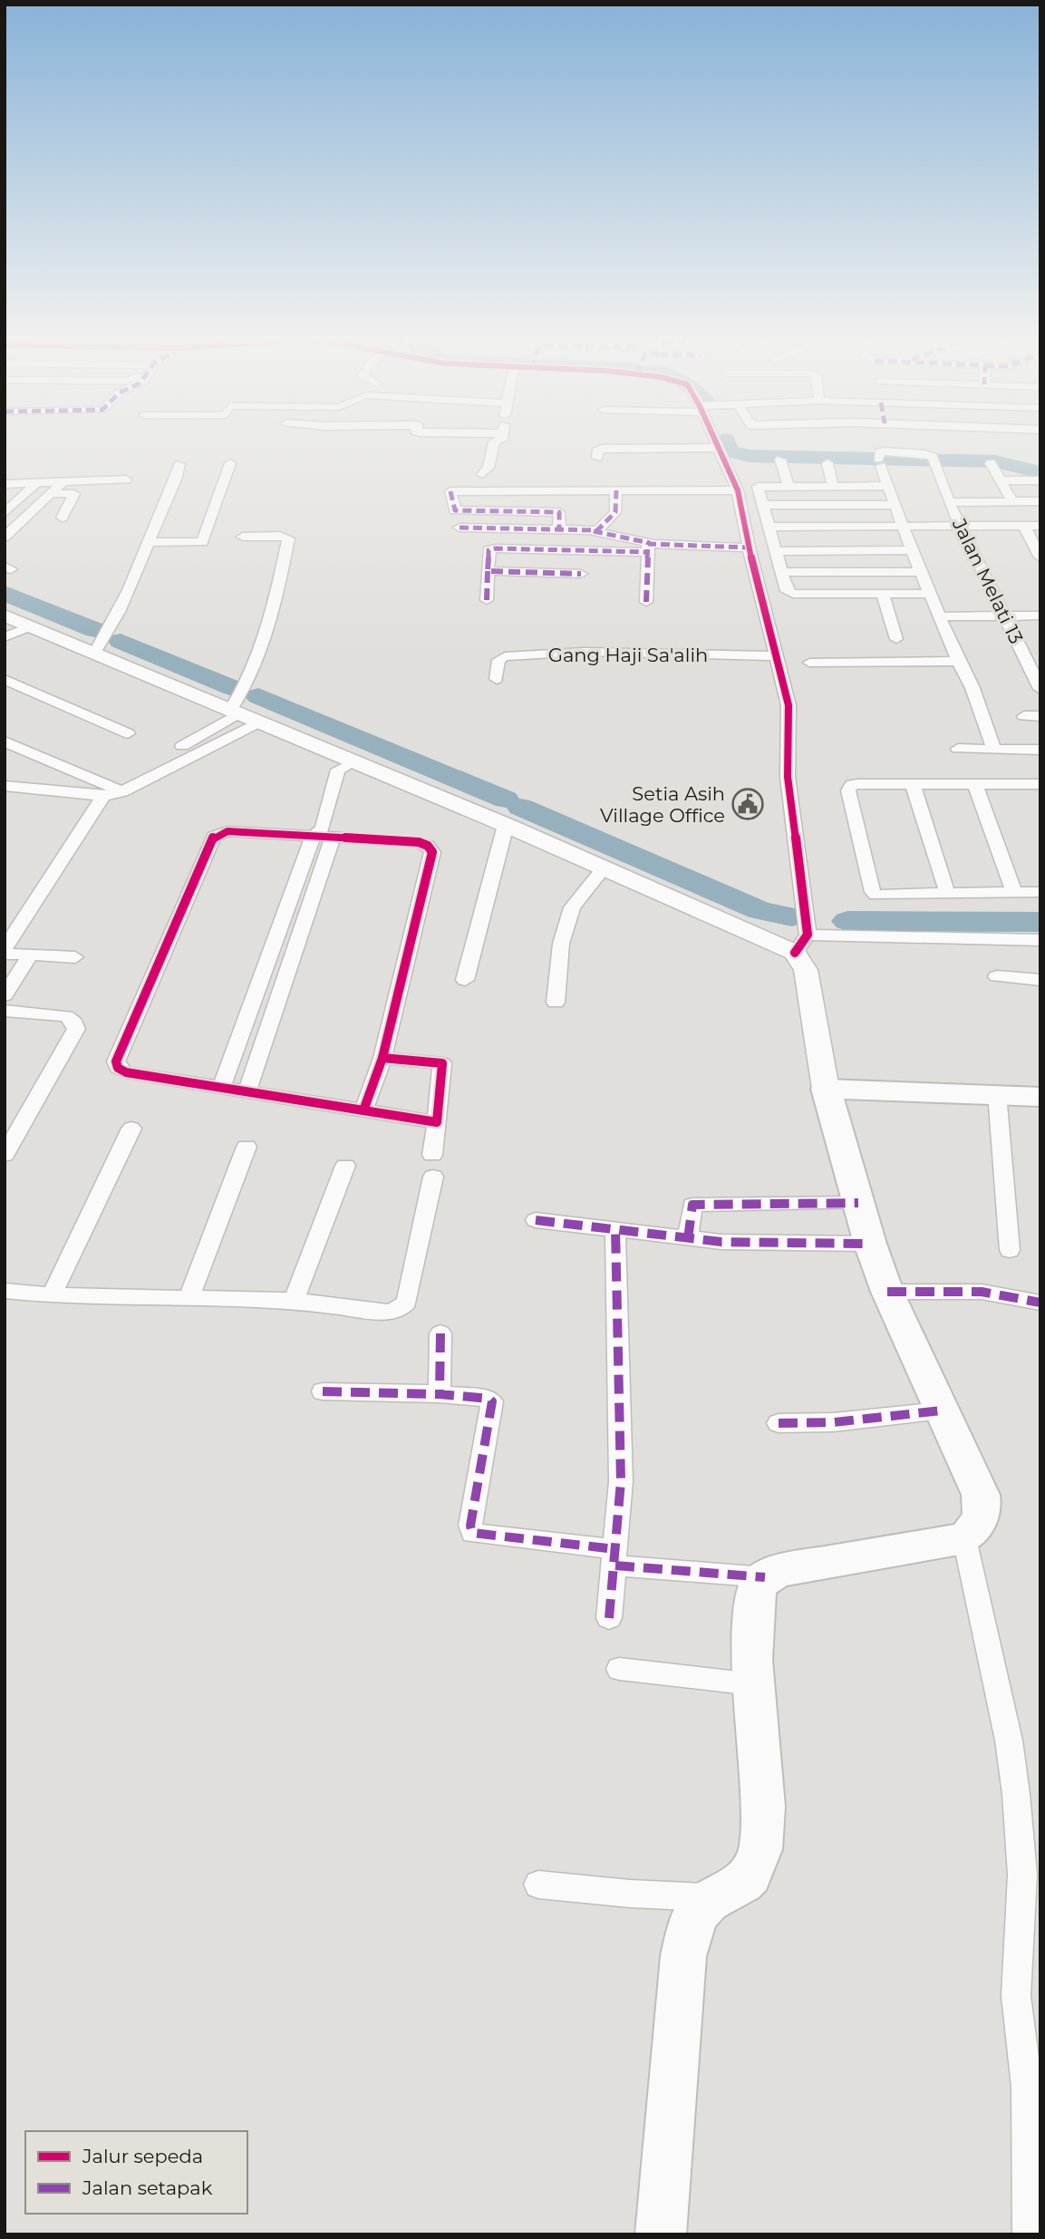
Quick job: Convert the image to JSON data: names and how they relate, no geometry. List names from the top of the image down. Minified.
{"streets":{"street":["Jalan Melati 13","Gang Haji Sa'alih"]},"places":{"public building":["Setia Asih Village Office"]},"legend":["Jalur sepeda","Jalan setapak"]}
